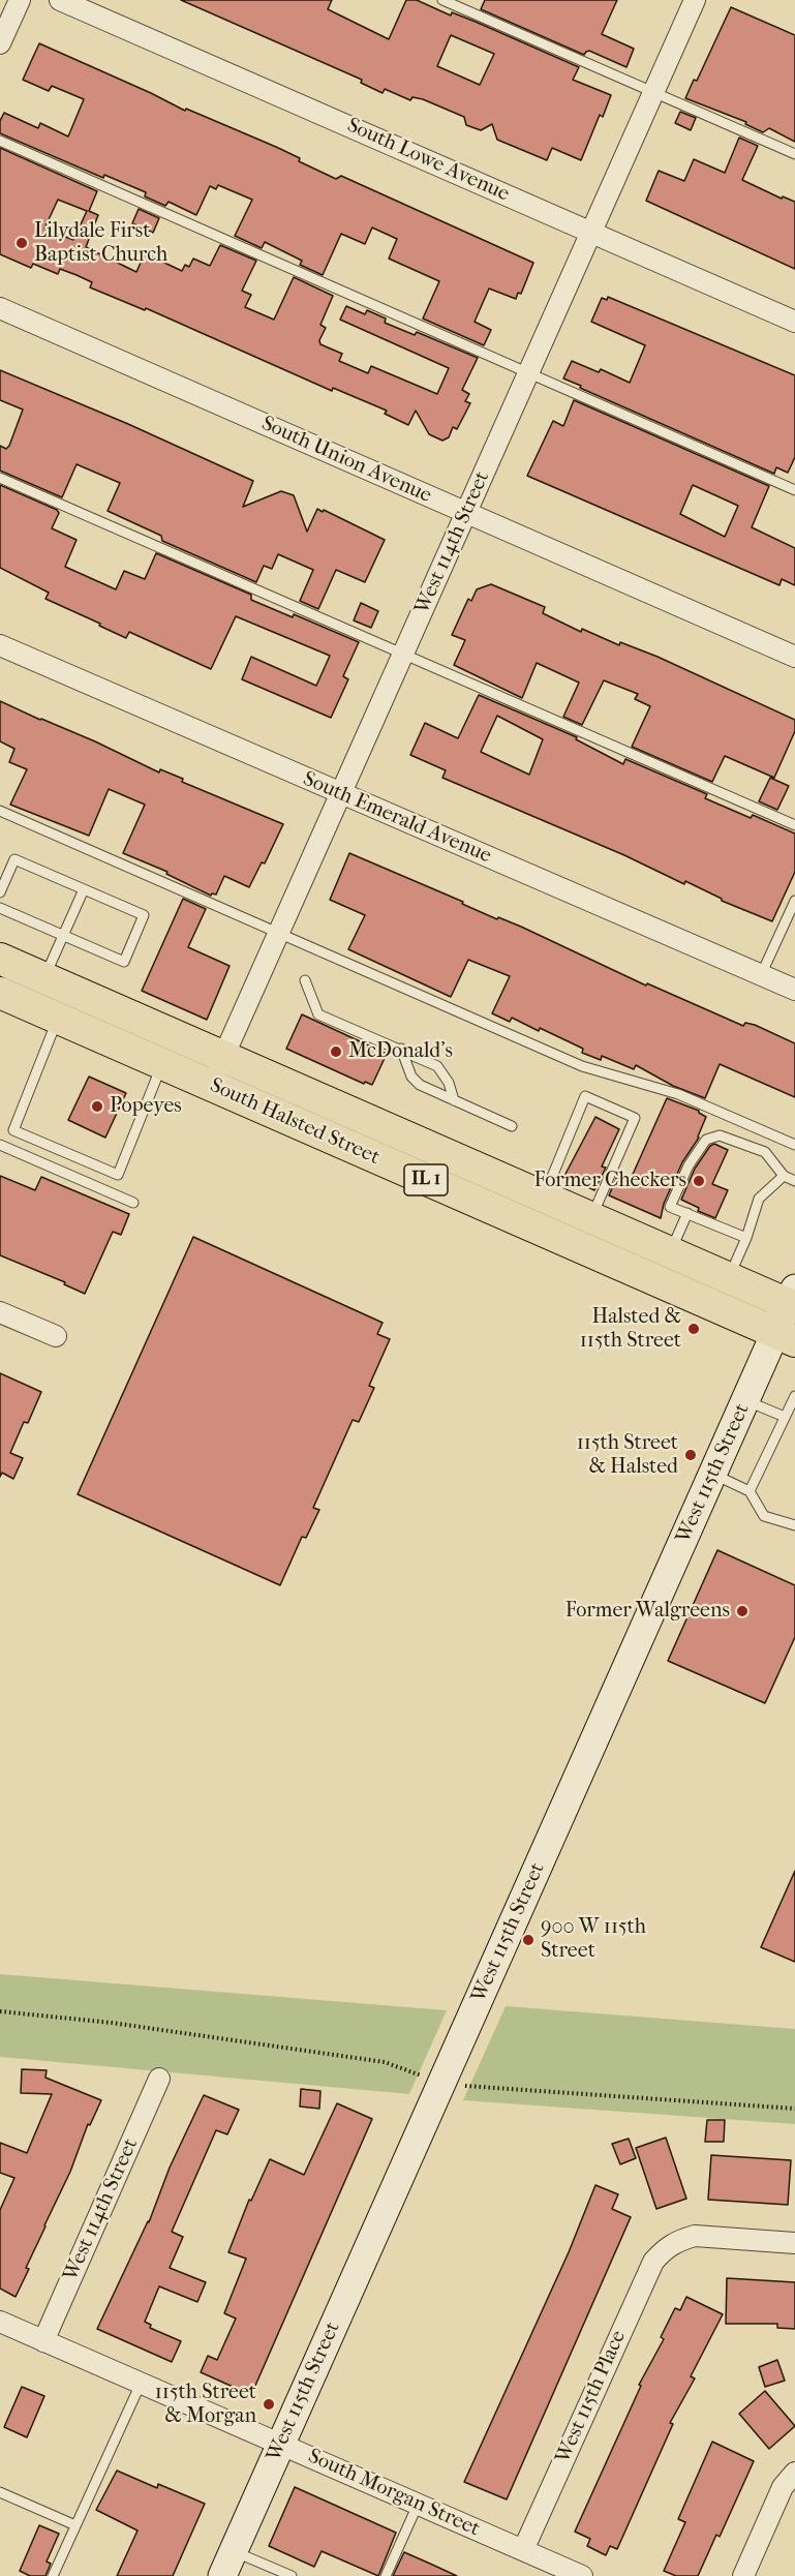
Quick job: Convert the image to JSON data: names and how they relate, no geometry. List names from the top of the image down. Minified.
{"streets":{"main road":["South Halsted Street","IL 1"],"street":["South Lowe Avenue","South Union Avenue","West 114th Street","South Emerald Avenue","West 115th Street","West 115th Place","South Morgan Street"]},"crossings":[["South Lowe Avenue","West 114th Street"],["South Union Avenue","West 114th Street"],["West 114th Street","South Emerald Avenue"],["West 114th Street","South Halsted Street"],["West 114th Street","South Morgan Street"],["South Halsted Street","West 115th Street"],["West 115th Street","South Morgan Street"],["West 115th Place","South Morgan Street"]],"places":["Lilydale First Baptist Church","McDonald's","Popeyes","Former Checkers","Halsted & 115th Street","115th Street & Halsted","Former Walgreens","900 W 115th Street","115th Street & Morgan"]}
